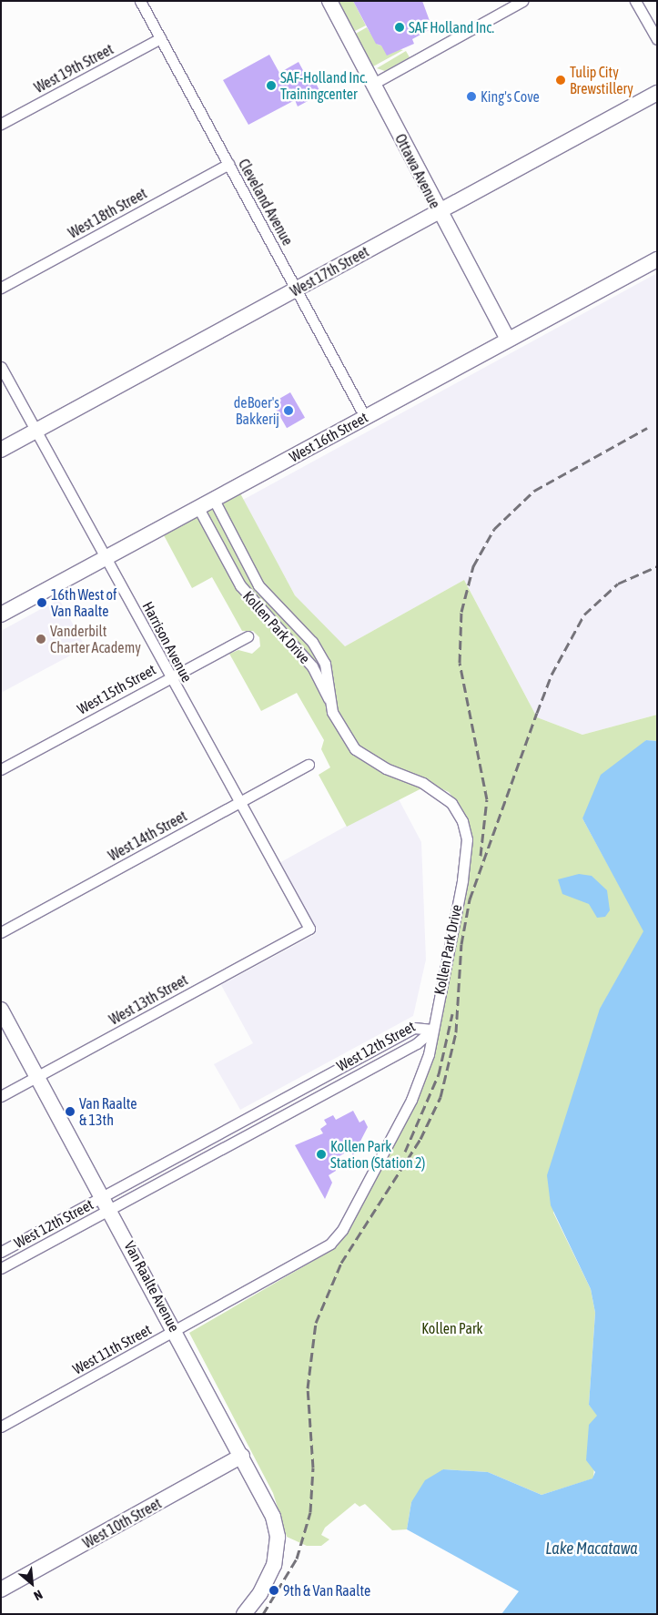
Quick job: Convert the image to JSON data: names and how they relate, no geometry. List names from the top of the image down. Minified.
{"streets":{"street":["West 19th Street","Ottawa Avenue","Cleveland Avenue","West 18th Street","West 17th Street","West 16th Street","Kollen Park Drive","Harrison Avenue","West 15th Street","West 14th Street","West 13th Street","West 12th Street","Van Raalte Avenue","West 11th Street","West 10th Street"]},"crossings":[["West 19th Street","Cleveland Avenue"],["Ottawa Avenue","West 17th Street"],["Ottawa Avenue","West 16th Street"],["Cleveland Avenue","West 18th Street"],["Cleveland Avenue","West 17th Street"],["Cleveland Avenue","West 16th Street"],["West 17th Street","Harrison Avenue"],["West 16th Street","Kollen Park Drive"],["West 16th Street","Harrison Avenue"],["Kollen Park Drive","West 12th Street"],["Kollen Park Drive","West 11th Street"],["Harrison Avenue","West 15th Street"],["Harrison Avenue","West 14th Street"],["Harrison Avenue","West 13th Street"],["West 13th Street","Van Raalte Avenue"],["West 12th Street","Van Raalte Avenue"],["Van Raalte Avenue","West 11th Street"],["Van Raalte Avenue","West 10th Street"]],"water":["Lake Macatawa"],"parks":["Kollen Park"],"places":["SAF Holland Inc.","Tulip City Brewstillery","SAF-Holland Inc. Trainingcenter","King's Cove","deBoer's Bakkerij","16th West of Van Raalte","Vanderbilt Charter Academy","Van Raalte & 13th","Kollen Park Station (Station 2)","9th & Van Raalte"],"north":"bottom right"}
